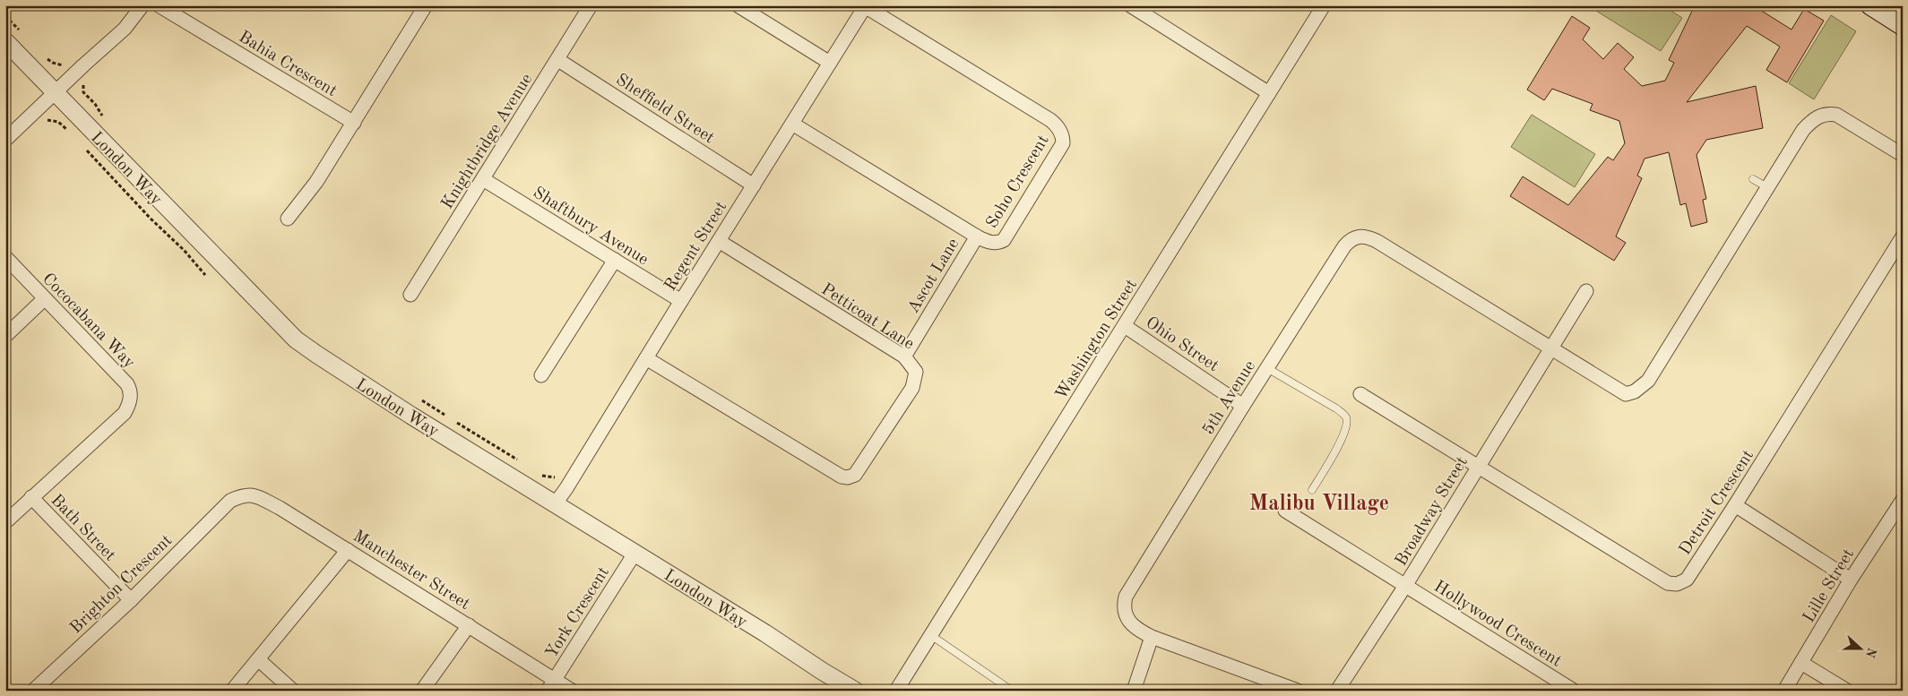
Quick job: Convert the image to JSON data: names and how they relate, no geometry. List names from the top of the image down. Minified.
{"streets":{"street":["Bahia Crescent","Sheffield Street","Knightbridge Avenue","London Way","Soho Crescent","Shaftbury Avenue","Regent Street","Ascot Lane","Petticoat Lane","Cococabana Way","Washington Street","Ohio Street","5th Avenue","Detroit Crescent","Broadway Street","Bath Street","Manchester Street","Brighton Crescent","Lille Street","York Crescent","Hollywood Crescent"]},"crossings":[["Sheffield Street","Knightbridge Avenue"],["Sheffield Street","Regent Street"],["Knightbridge Avenue","Shaftbury Avenue"],["London Way","Regent Street"],["London Way","York Crescent"],["Soho Crescent","Regent Street"],["Soho Crescent","Ascot Lane"],["Shaftbury Avenue","Regent Street"],["Regent Street","Petticoat Lane"],["Ascot Lane","Petticoat Lane"],["Cococabana Way","Bath Street"],["Washington Street","Ohio Street"],["Ohio Street","5th Avenue"],["5th Avenue","Broadway Street"],["Detroit Crescent","Broadway Street"],["Broadway Street","Hollywood Crescent"],["Bath Street","Brighton Crescent"],["Manchester Street","Brighton Crescent"],["Manchester Street","York Crescent"]],"districts":["Malibu Village"],"north":"right"}
